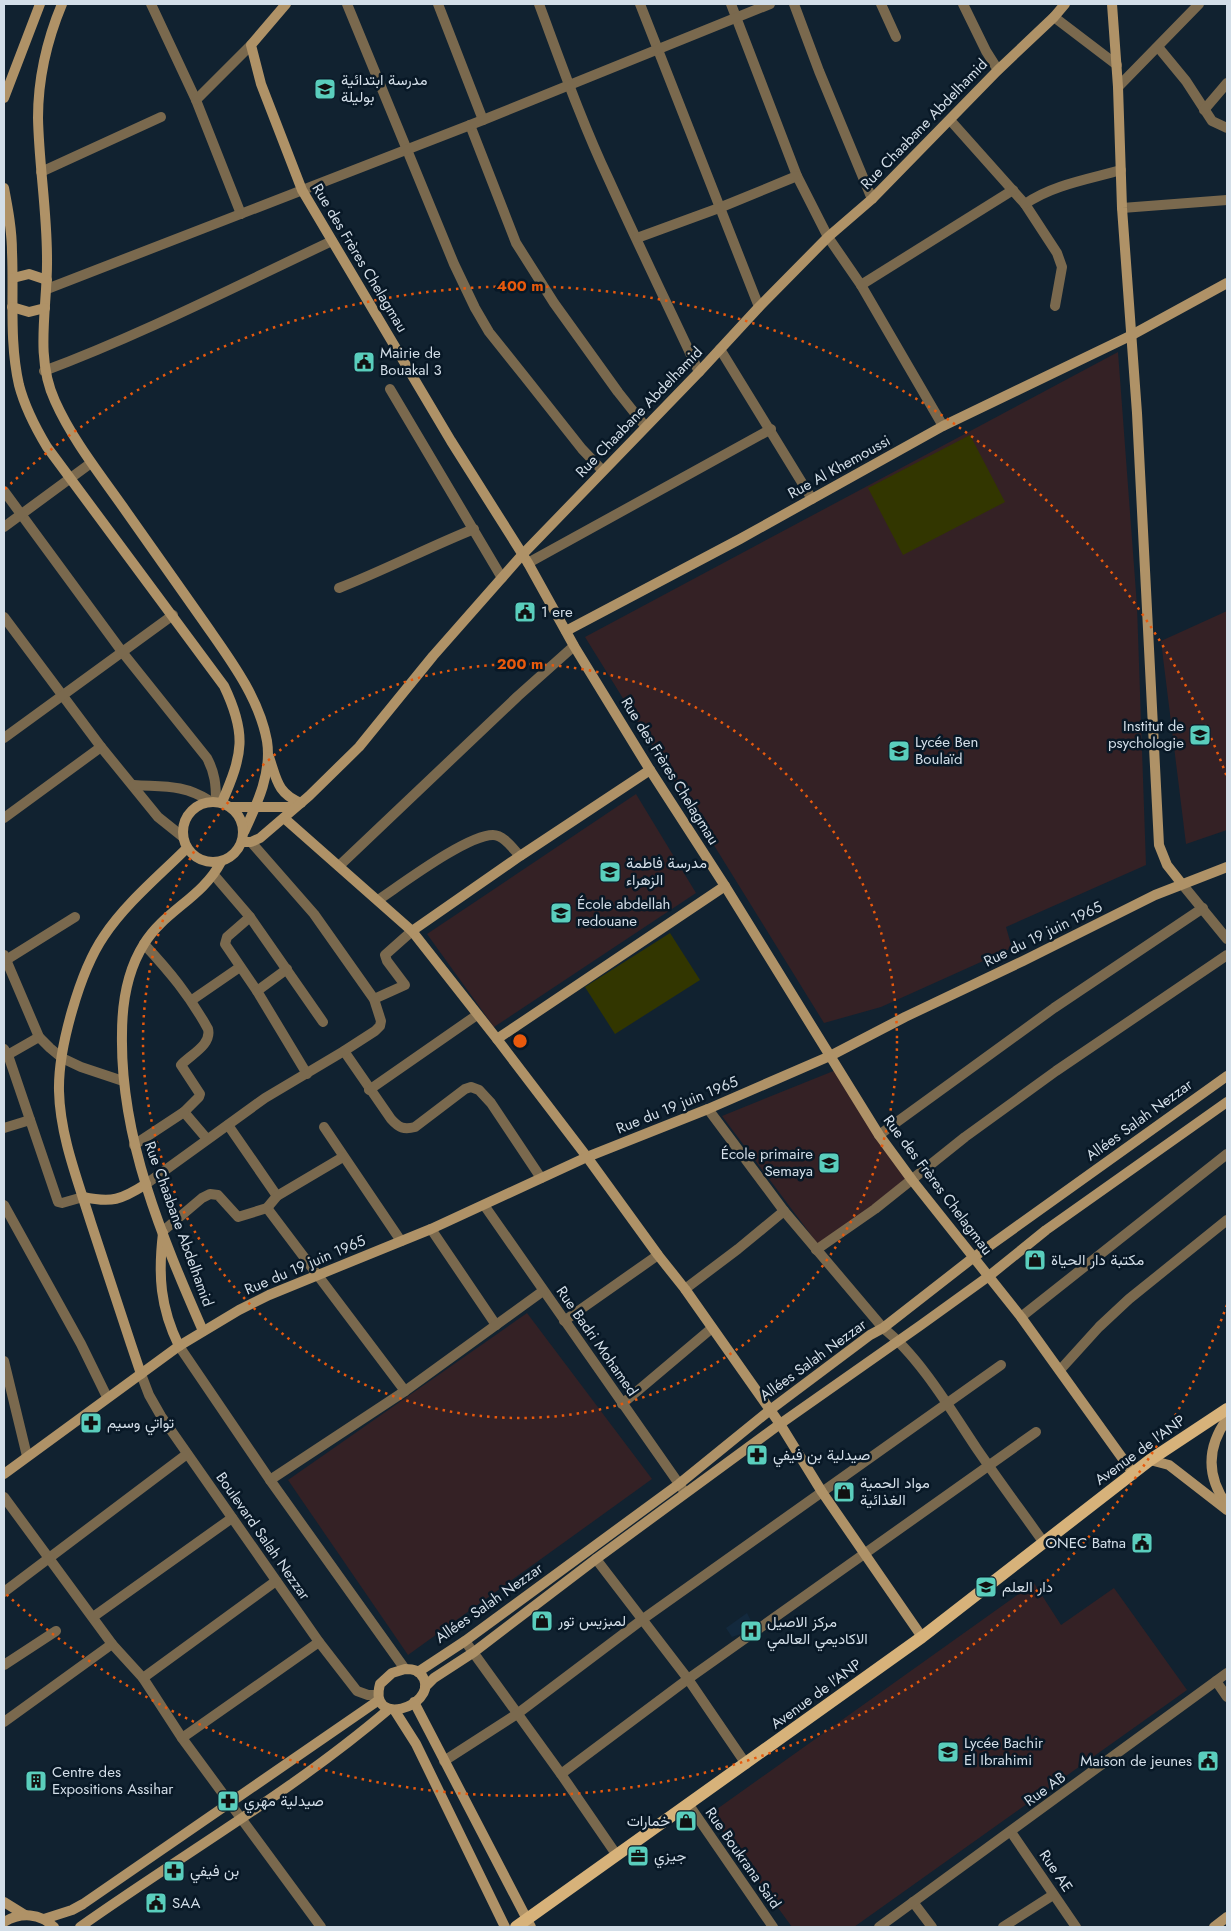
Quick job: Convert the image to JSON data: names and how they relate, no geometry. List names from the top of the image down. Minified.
{"streets":{"main road":["Rue Chaabane Abdelhamid","Rue des Frères Chelagmau","Rue Al Khemoussi","Rue du 19 juin 1965","Allées Salah Nezzar","Avenue de l'ANP"],"street":["Rue Badri Mohamed","Boulevard Salah Nezzar","Rue AB","Rue Boukrana Said","Rue AE"]},"crossings":[["Rue Chaabane Abdelhamid","Rue des Frères Chelagmau"],["Rue Chaabane Abdelhamid","Rue du 19 juin 1965"],["Rue des Frères Chelagmau","Rue Al Khemoussi"],["Rue des Frères Chelagmau","Rue du 19 juin 1965"],["Rue des Frères Chelagmau","Allées Salah Nezzar"],["Rue des Frères Chelagmau","Avenue de l'ANP"],["Rue du 19 juin 1965","Rue Badri Mohamed"],["Rue du 19 juin 1965","Boulevard Salah Nezzar"],["Allées Salah Nezzar","Rue Badri Mohamed"],["Allées Salah Nezzar","Boulevard Salah Nezzar"],["Avenue de l'ANP","Rue Boukrana Said"],["Rue AB","Rue AE"]],"places":{"school or university":["مدرسة ابتدائية بوليلة","Institut de psychologie","Lycée Ben Boulaïd","مدرسة فاطمة الزهراء","École abdellah redouane","École primaire Semaya","دار العلم","Lycée Bachir El Ibrahimi"],"public building":["Mairie de Bouakal 3","1 ere","ONEC Batna","Maison de jeunes","SAA"],"shop":["مكتبة دار الحياة","مواد الحمية الغذائية","لمبزيس تور","خمارات"],"pharmacy":["تواتي وسيم","صيدلية بن فيفي","صيدلية مهري","بن فيفي"],"hospital":["مركز الاصيل الاكاديمي العالمي"],"building":["Centre des Expositions Assihar"],"office":["جيزي"]},"rings":["400 m","200 m"]}
